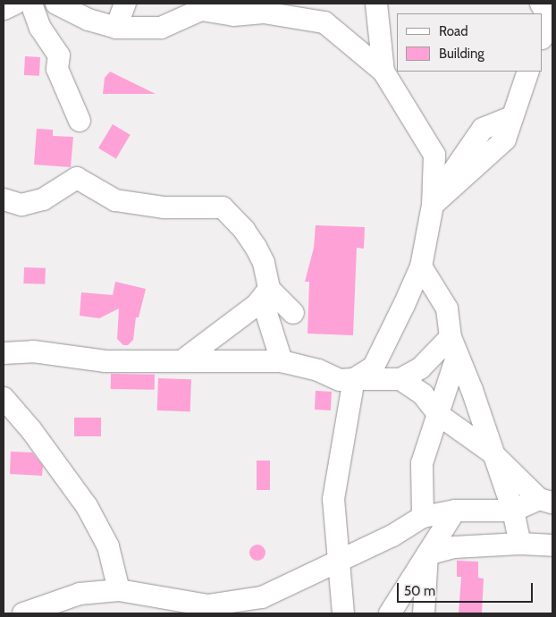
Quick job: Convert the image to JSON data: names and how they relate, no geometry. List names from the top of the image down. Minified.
{"legend":["Road","Building"],"scale_bar":"50 m"}
